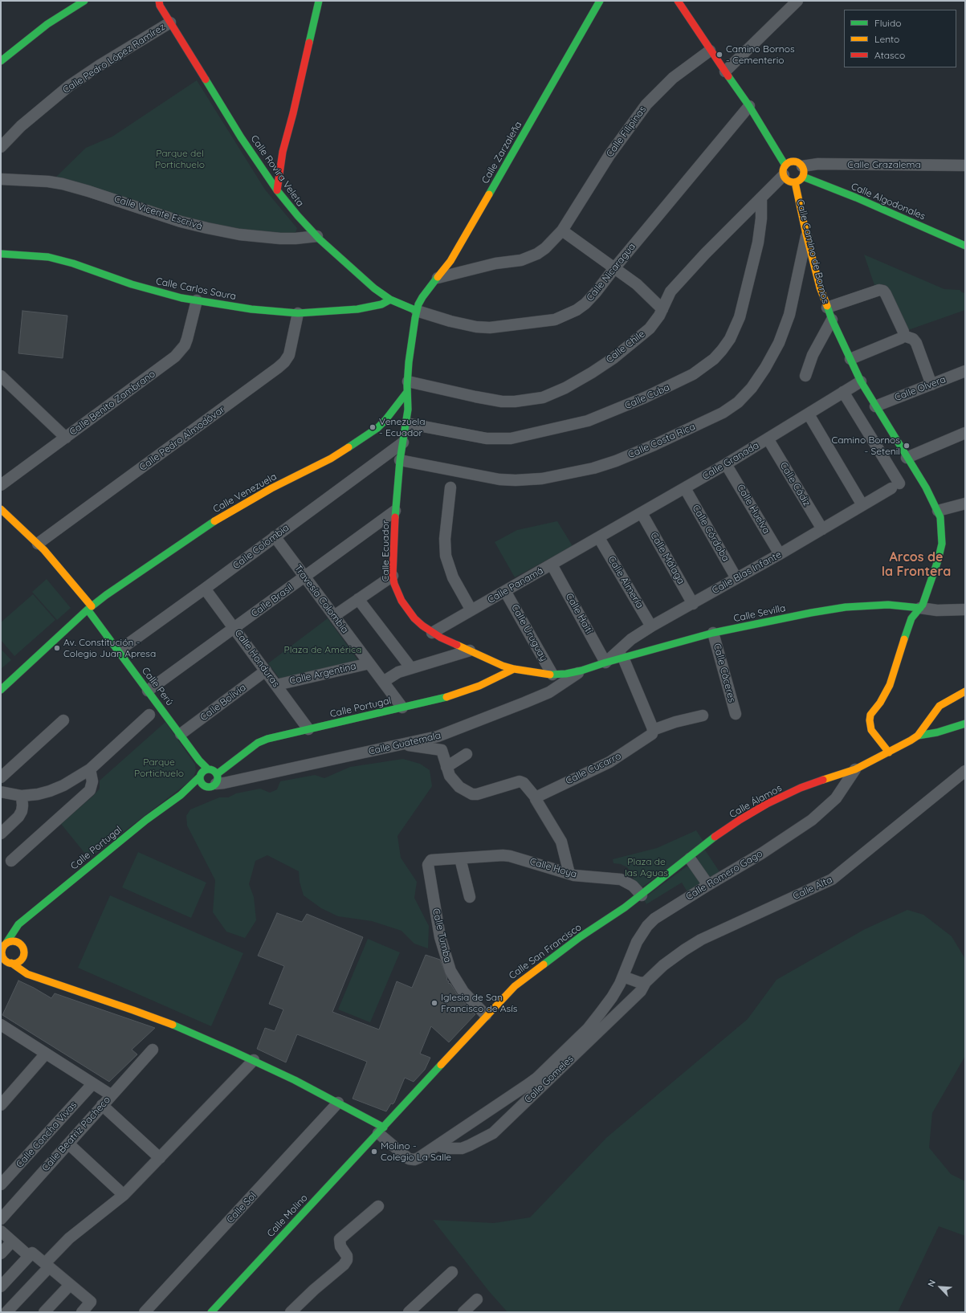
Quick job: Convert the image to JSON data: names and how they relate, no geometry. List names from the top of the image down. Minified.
{"streets":{"street":["Calle Pedro López Ramírez","Calle Filipinas","Calle Zarzaleña","Calle Grazalema","Calle Rovira Veleta","Calle Algodonales","Calle Vicente Escrivá","Calle Camino de Bornos","Calle Nicaragua","Calle Carlos Saura","Calle Chile","Calle Olvera","Calle Cuba","Calle Benito Zambrano","Calle Pedro Almodóvar","Calle Costa Rica","Calle Granada","Calle Cádiz","Calle Venezuela","Calle Huelva","Calle Córdoba","Calle Colombia","Calle Ecuador","Calle Málaga","Calle Blas Infante","Calle Almería","Calle Panamá","Travesía Colombia","Calle Brasil","Calle Haití","Calle Sevilla","Calle Uruguay","Calle Honduras","Calle Cáceres","Calle Argentina","Calle Perú","Calle Bolivia","Calle Portugal","Calle Guatemala","Calle Cucarro","Calle Álamos","Calle Hoya","Calle Romero Gago","Calle Alta","Calle Tumba","Calle San Francisco","Calle Gomeles","Calle Beatriz Pacheco","Calle Concha Vivas","Calle Sol","Calle Molino"]},"crossings":[["Calle Pedro López Ramírez","Calle Rovira Veleta"],["Calle Filipinas","Calle Zarzaleña"],["Calle Zarzaleña","Calle Rovira Veleta"],["Calle Zarzaleña","Calle Nicaragua"],["Calle Zarzaleña","Calle Ecuador"],["Calle Grazalema","Calle Algodonales"],["Calle Grazalema","Calle Camino de Bornos"],["Calle Grazalema","Calle Chile"],["Calle Rovira Veleta","Calle Vicente Escrivá"],["Calle Rovira Veleta","Calle Nicaragua"],["Calle Rovira Veleta","Calle Carlos Saura"],["Calle Rovira Veleta","Calle Ecuador"],["Calle Algodonales","Calle Camino de Bornos"],["Calle Algodonales","Calle Chile"],["Calle Camino de Bornos","Calle Chile"],["Calle Camino de Bornos","Calle Olvera"],["Calle Camino de Bornos","Calle Costa Rica"],["Calle Camino de Bornos","Calle Granada"],["Calle Camino de Bornos","Calle Sevilla"],["Calle Camino de Bornos","Calle Álamos"],["Calle Nicaragua","Calle Ecuador"],["Calle Carlos Saura","Calle Benito Zambrano"],["Calle Carlos Saura","Calle Pedro Almodóvar"],["Calle Chile","Calle Cuba"],["Calle Chile","Calle Venezuela"],["Calle Chile","Calle Ecuador"],["Calle Cuba","Calle Ecuador"],["Calle Pedro Almodóvar","Calle Perú"],["Calle Costa Rica","Calle Ecuador"],["Calle Granada","Calle Cádiz"],["Calle Granada","Calle Huelva"],["Calle Granada","Calle Córdoba"],["Calle Granada","Calle Málaga"],["Calle Granada","Calle Blas Infante"],["Calle Granada","Calle Almería"],["Calle Granada","Calle Panamá"],["Calle Cádiz","Calle Blas Infante"],["Calle Venezuela","Calle Ecuador"],["Calle Venezuela","Calle Perú"],["Calle Huelva","Calle Blas Infante"],["Calle Córdoba","Calle Blas Infante"],["Calle Colombia","Calle Ecuador"],["Calle Colombia","Travesía Colombia"],["Calle Colombia","Calle Honduras"],["Calle Colombia","Calle Perú"],["Calle Ecuador","Calle Blas Infante"],["Calle Ecuador","Calle Panamá"],["Calle Ecuador","Calle Brasil"],["Calle Ecuador","Calle Haití"],["Calle Ecuador","Calle Sevilla"],["Calle Ecuador","Calle Uruguay"],["Calle Ecuador","Calle Portugal"],["Calle Ecuador","Calle Guatemala"],["Calle Málaga","Calle Blas Infante"],["Calle Blas Infante","Calle Almería"],["Calle Blas Infante","Calle Haití"],["Calle Blas Infante","Calle Sevilla"],["Calle Almería","Calle Panamá"],["Calle Panamá","Calle Haití"],["Calle Panamá","Calle Uruguay"],["Travesía Colombia","Calle Brasil"],["Travesía Colombia","Calle Argentina"],["Travesía Colombia","Calle Portugal"],["Calle Brasil","Calle Honduras"],["Calle Brasil","Calle Perú"],["Calle Haití","Calle Sevilla"],["Calle Sevilla","Calle Cáceres"],["Calle Honduras","Calle Argentina"],["Calle Honduras","Calle Bolivia"],["Calle Honduras","Calle Portugal"],["Calle Perú","Calle Bolivia"],["Calle Perú","Calle Portugal"],["Calle Portugal","Calle Guatemala"],["Calle Álamos","Calle Romero Gago"],["Calle Hoya","Calle Tumba"],["Calle Hoya","Calle San Francisco"],["Calle Romero Gago","Calle Gomeles"],["Calle Alta","Calle Gomeles"],["Calle Tumba","Calle San Francisco"],["Calle San Francisco","Calle Gomeles"],["Calle San Francisco","Calle Molino"],["Calle Gomeles","Calle Molino"]],"districts":["Arcos de la Frontera"],"parks":["Parque del Portichuelo","Plaza de América","Parque Portichuelo","Plaza de las Aguas"],"places":["Camino Bornos - Cementerio","Venezuela - Ecuador","Camino Bornos - Setenil","Av. Constitución - Colegio Juan Apresa","Iglesia de San Francisco de Asís","Molino - Colegio La Salle"],"legend":["Fluido","Lento","Atasco"],"north":"top left"}
